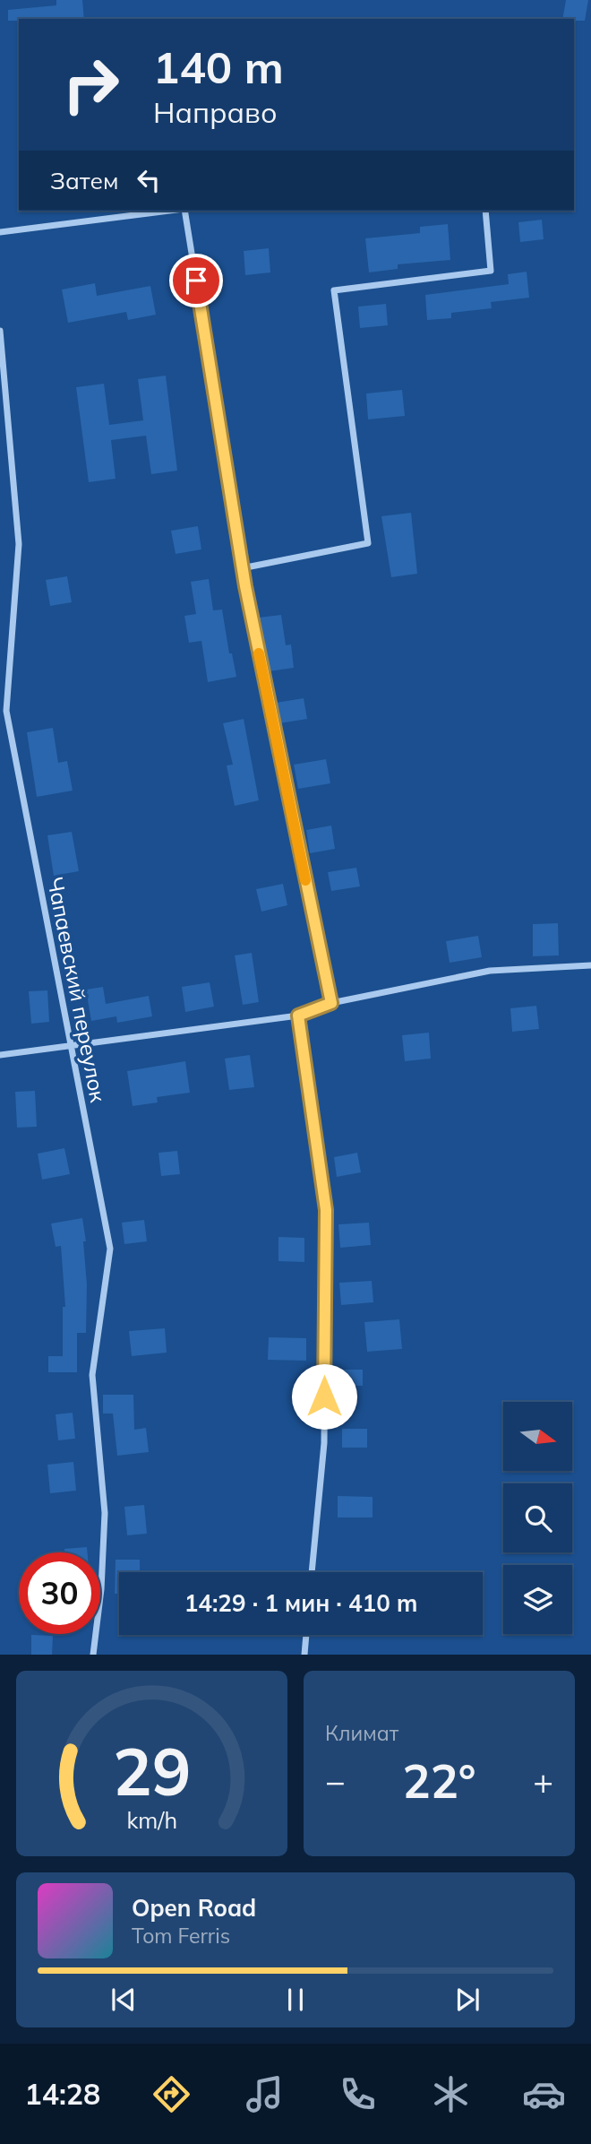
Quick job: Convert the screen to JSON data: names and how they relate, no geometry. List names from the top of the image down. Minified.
{"streets":{"street":["Чапаевский переулок"]},"north":"right","page":{"turn":["140 m","Направо"],"then":"Затем","limit":"30","trip":"14:29 · 1 мин · 410 m","tile":"Климат","heat":["−","22°","+"],"song":["Open Road","Tom Ferris"],"tabs":"14:28","gauge":["29","km/h"]}}
